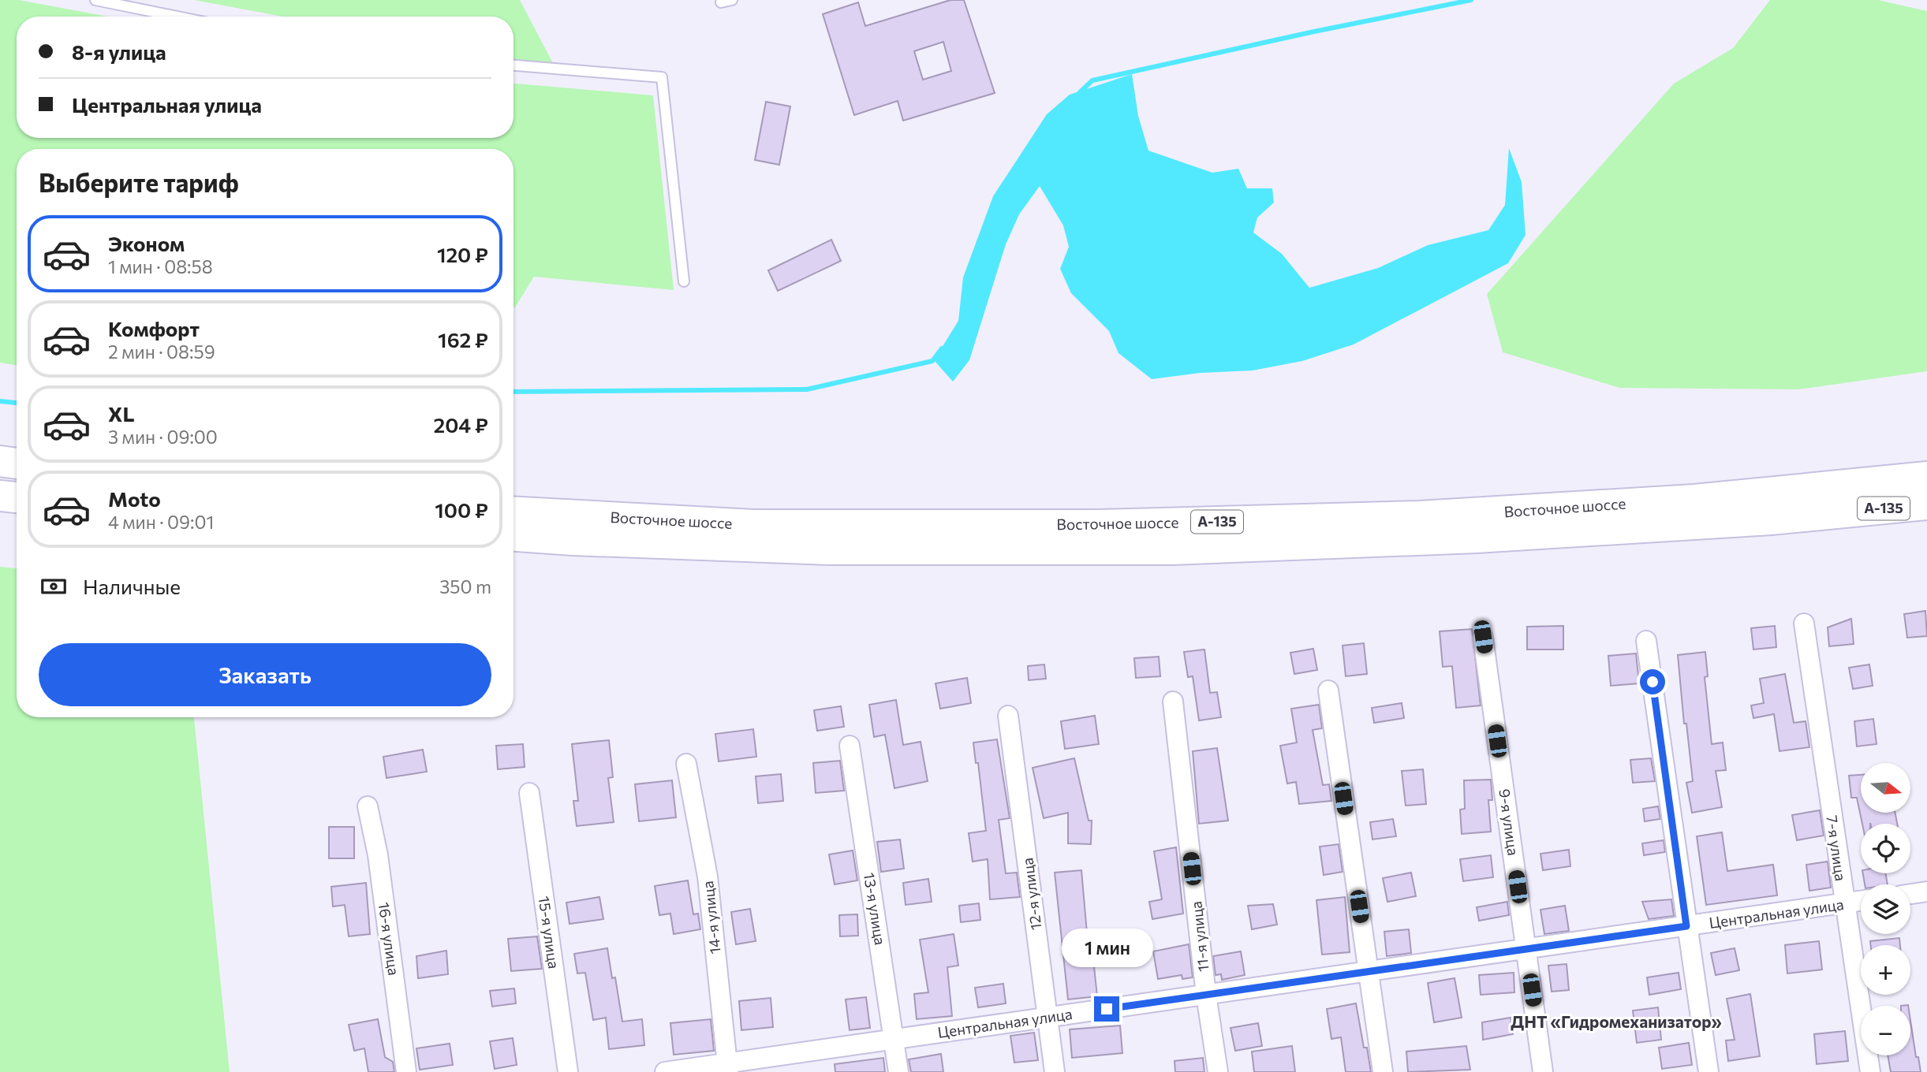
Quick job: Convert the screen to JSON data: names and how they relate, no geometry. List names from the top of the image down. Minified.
{"streets":{"highway":["Восточное шоссе","А-135"],"street":["9-я улица","7-я улица","12-я улица","13-я улица","Центральная улица","14-я улица","15-я улица","11-я улица","16-я улица"]},"crossings":[["9-я улица","Центральная улица"],["7-я улица","Центральная улица"],["12-я улица","Центральная улица"],["13-я улица","Центральная улица"],["Центральная улица","14-я улица"],["Центральная улица","11-я улица"]],"districts":["ДНТ «Гидромеханизатор»"],"north":"right","page":{"banner":["8-я улица","Центральная улица"],"heading":"Выберите тариф","list":[{"name":"Эконом","note":"1 мин · 08:58","value":"120 ₽"},{"name":"Комфорт","note":"2 мин · 08:59","value":"162 ₽"},{"name":"XL","note":"3 мин · 09:00","value":"204 ₽"},{"name":"Moto","note":"4 мин · 09:01","value":"100 ₽"}],"pay":["Наличные","350 m"],"buttons":"Заказать","map_buttons":["+","−"],"bubble":"1 мин"}}
